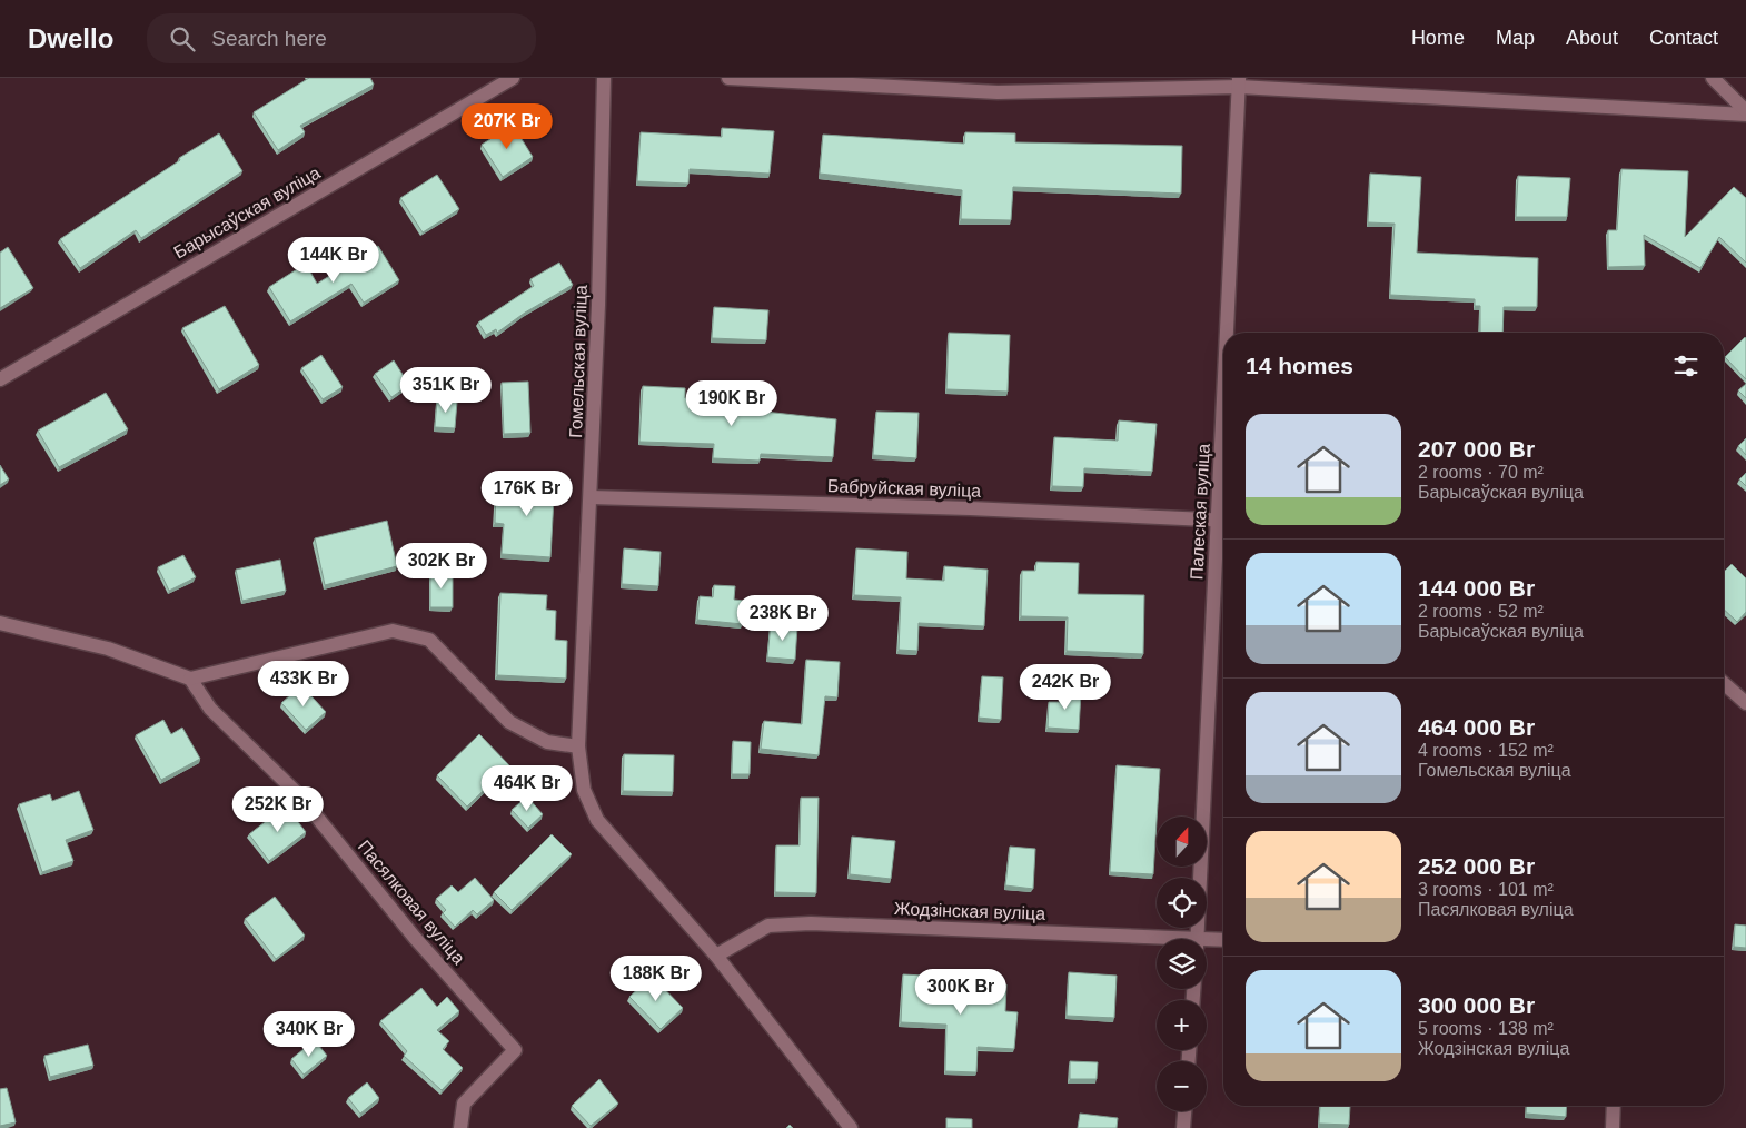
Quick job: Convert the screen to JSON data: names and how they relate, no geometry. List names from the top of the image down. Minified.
{"streets":{"street":["Барысаўская вуліца","Гомельская вуліца","Бабруйская вуліца","Палеская вуліца","Пасялковая вуліца","Жодзінская вуліца"]},"crossings":[["Гомельская вуліца","Бабруйская вуліца"],["Гомельская вуліца","Жодзінская вуліца"]],"north":"top","page":{"header":"Dwello","search":"Search here","nav":["Home","Map","About","Contact"],"price":["207K Br","144K Br","351K Br","190K Br","176K Br","302K Br","238K Br","433K Br","242K Br","464K Br","252K Br","188K Br","300K Br","340K Br"],"heading":"14 homes","list":[{"name":"207 000 Br","note":"2 rooms · 70 m² · Барысаўская вуліца"},{"name":"144 000 Br","note":"2 rooms · 52 m² · Барысаўская вуліца"},{"name":"464 000 Br","note":"4 rooms · 152 m² · Гомельская вуліца"},{"name":"252 000 Br","note":"3 rooms · 101 m² · Пасялковая вуліца"},{"name":"300 000 Br","note":"5 rooms · 138 m² · Жодзінская вуліца"}],"map_buttons":["+","−"]}}
